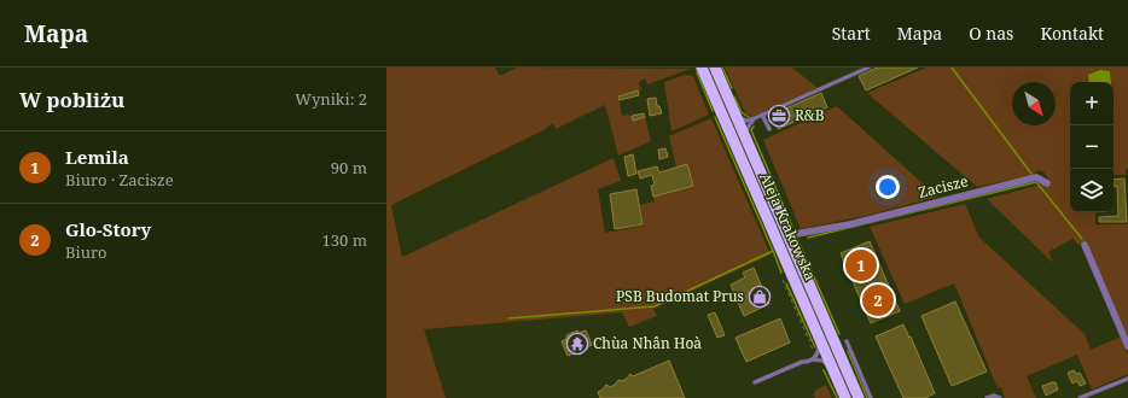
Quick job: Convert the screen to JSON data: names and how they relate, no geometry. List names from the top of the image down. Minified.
{"streets":{"main road":["Aleja Krakowska"],"street":["Zacisze"]},"crossings":[["Zacisze","Aleja Krakowska"]],"places":{"office":["R&B"],"shop":["PSB Budomat Prus"],"temple":["Chùa Nhân Hoà"]},"north":"bottom right","page":{"header":"Mapa","nav":["Start","Mapa","O nas","Kontakt"],"heading":["W pobliżu","Wyniki: 2"],"map_buttons":["+","−"],"list":[{"mark":"1","name":"Lemila","note":"Biuro · Zacisze","value":"90 m"},{"mark":"2","name":"Glo-Story","note":"Biuro","value":"130 m"}],"pins":["1","2"]}}
